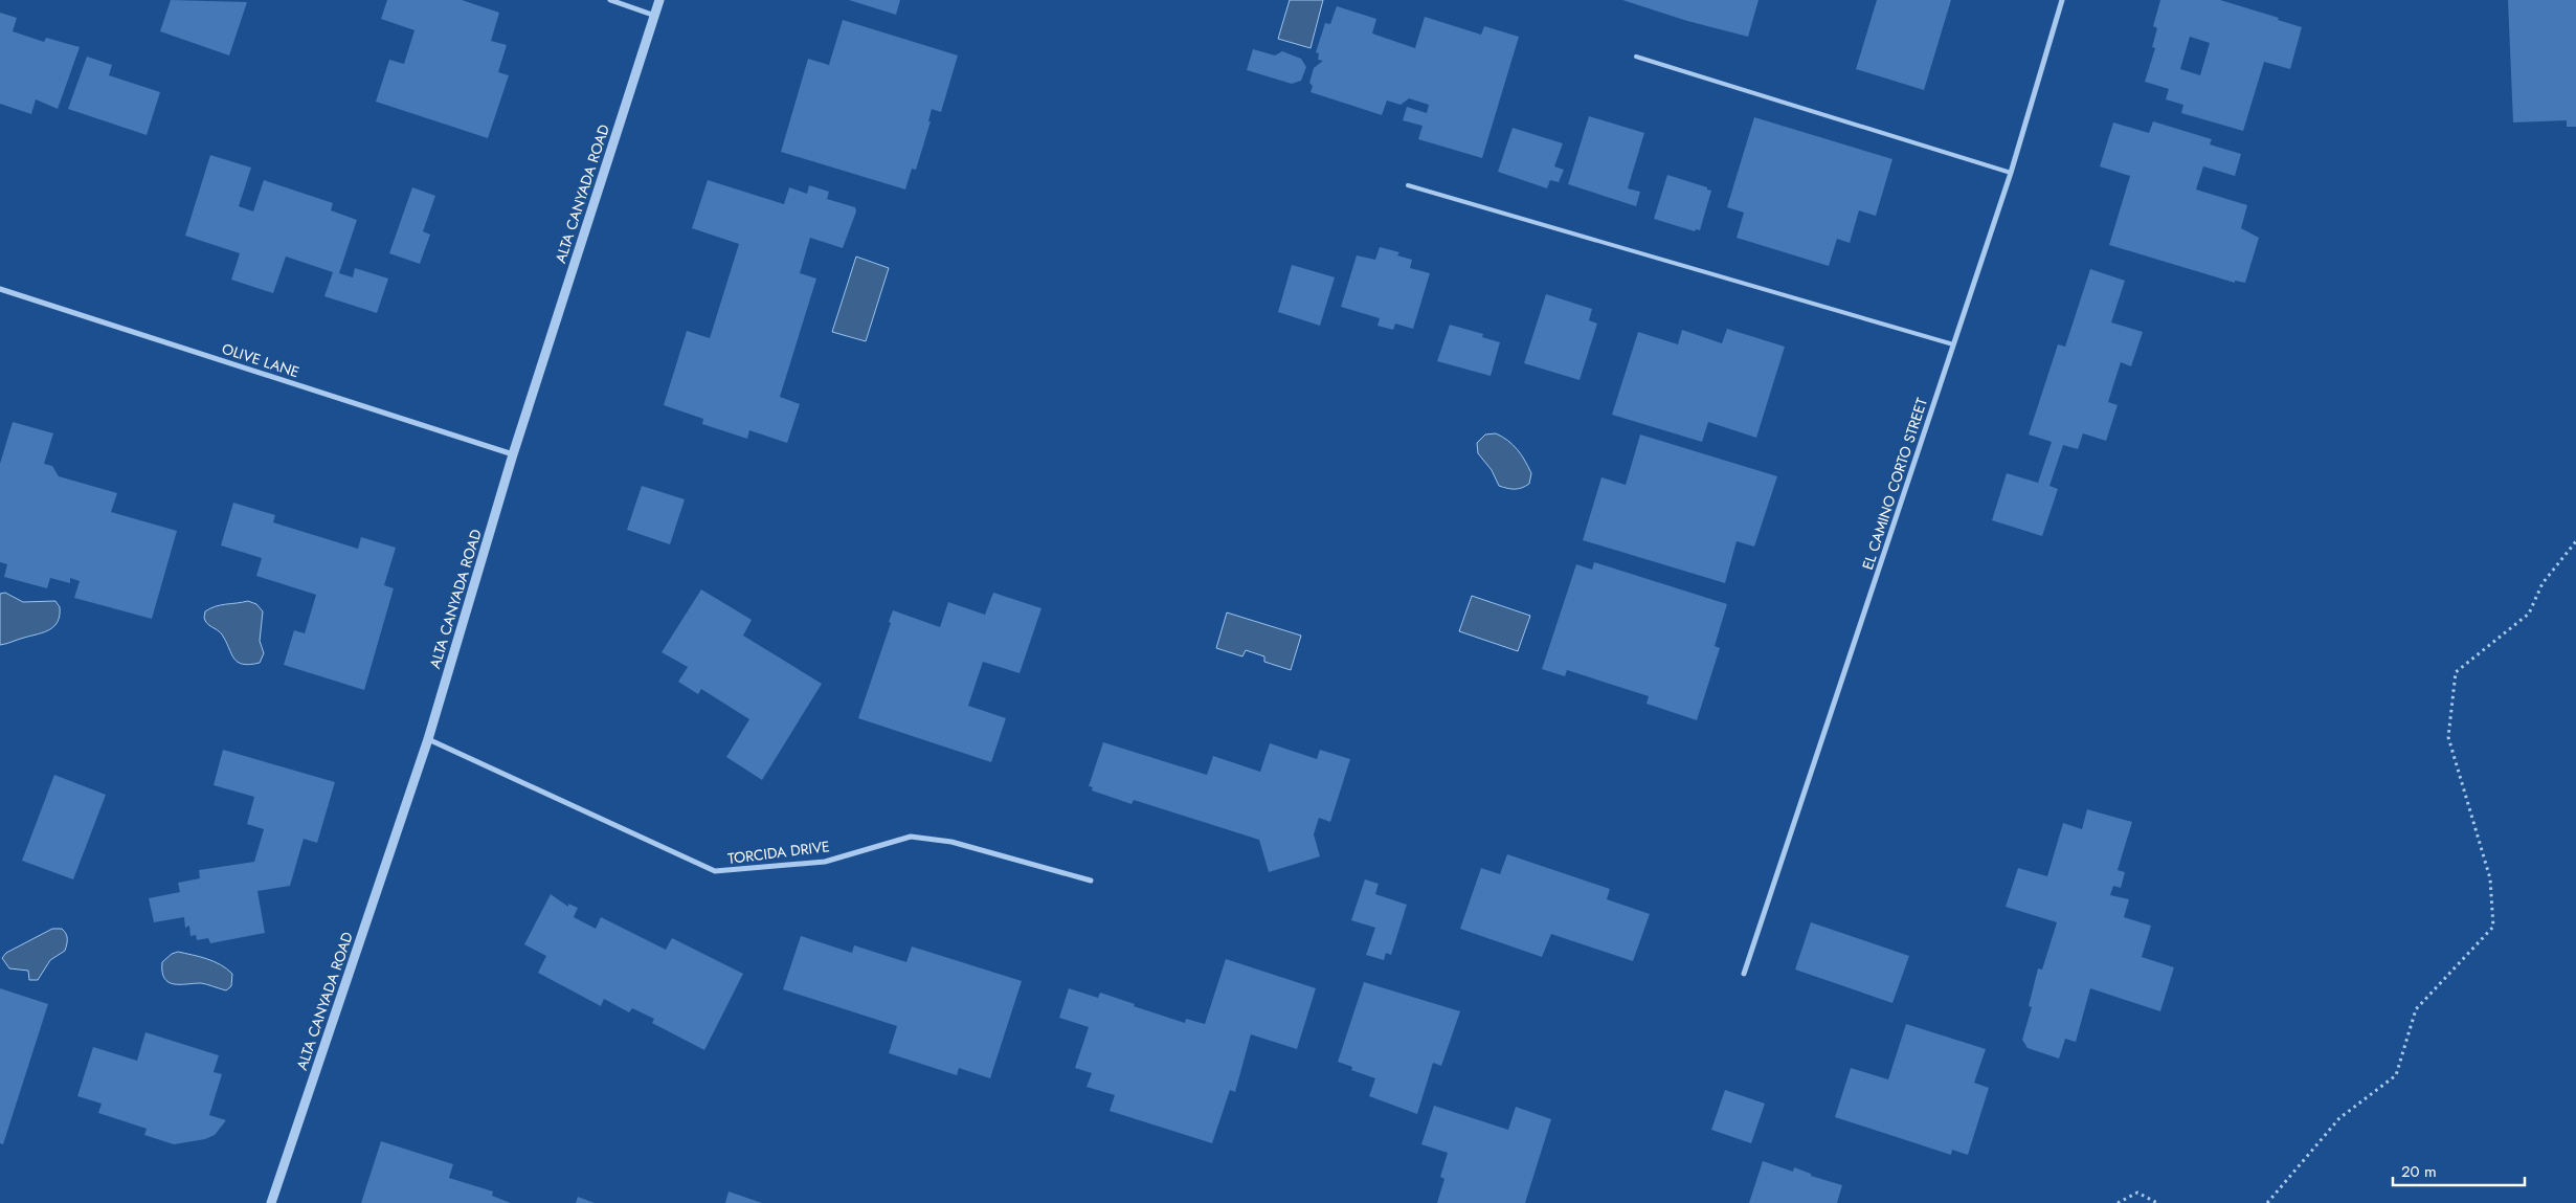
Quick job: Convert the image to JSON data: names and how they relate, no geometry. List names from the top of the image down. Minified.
{"streets":{"street":["ALTA CANYADA ROAD","OLIVE LANE","EL CAMINO CORTO STREET","TORCIDA DRIVE"]},"crossings":[["ALTA CANYADA ROAD","OLIVE LANE"],["ALTA CANYADA ROAD","TORCIDA DRIVE"]],"scale_bar":"20 m"}
